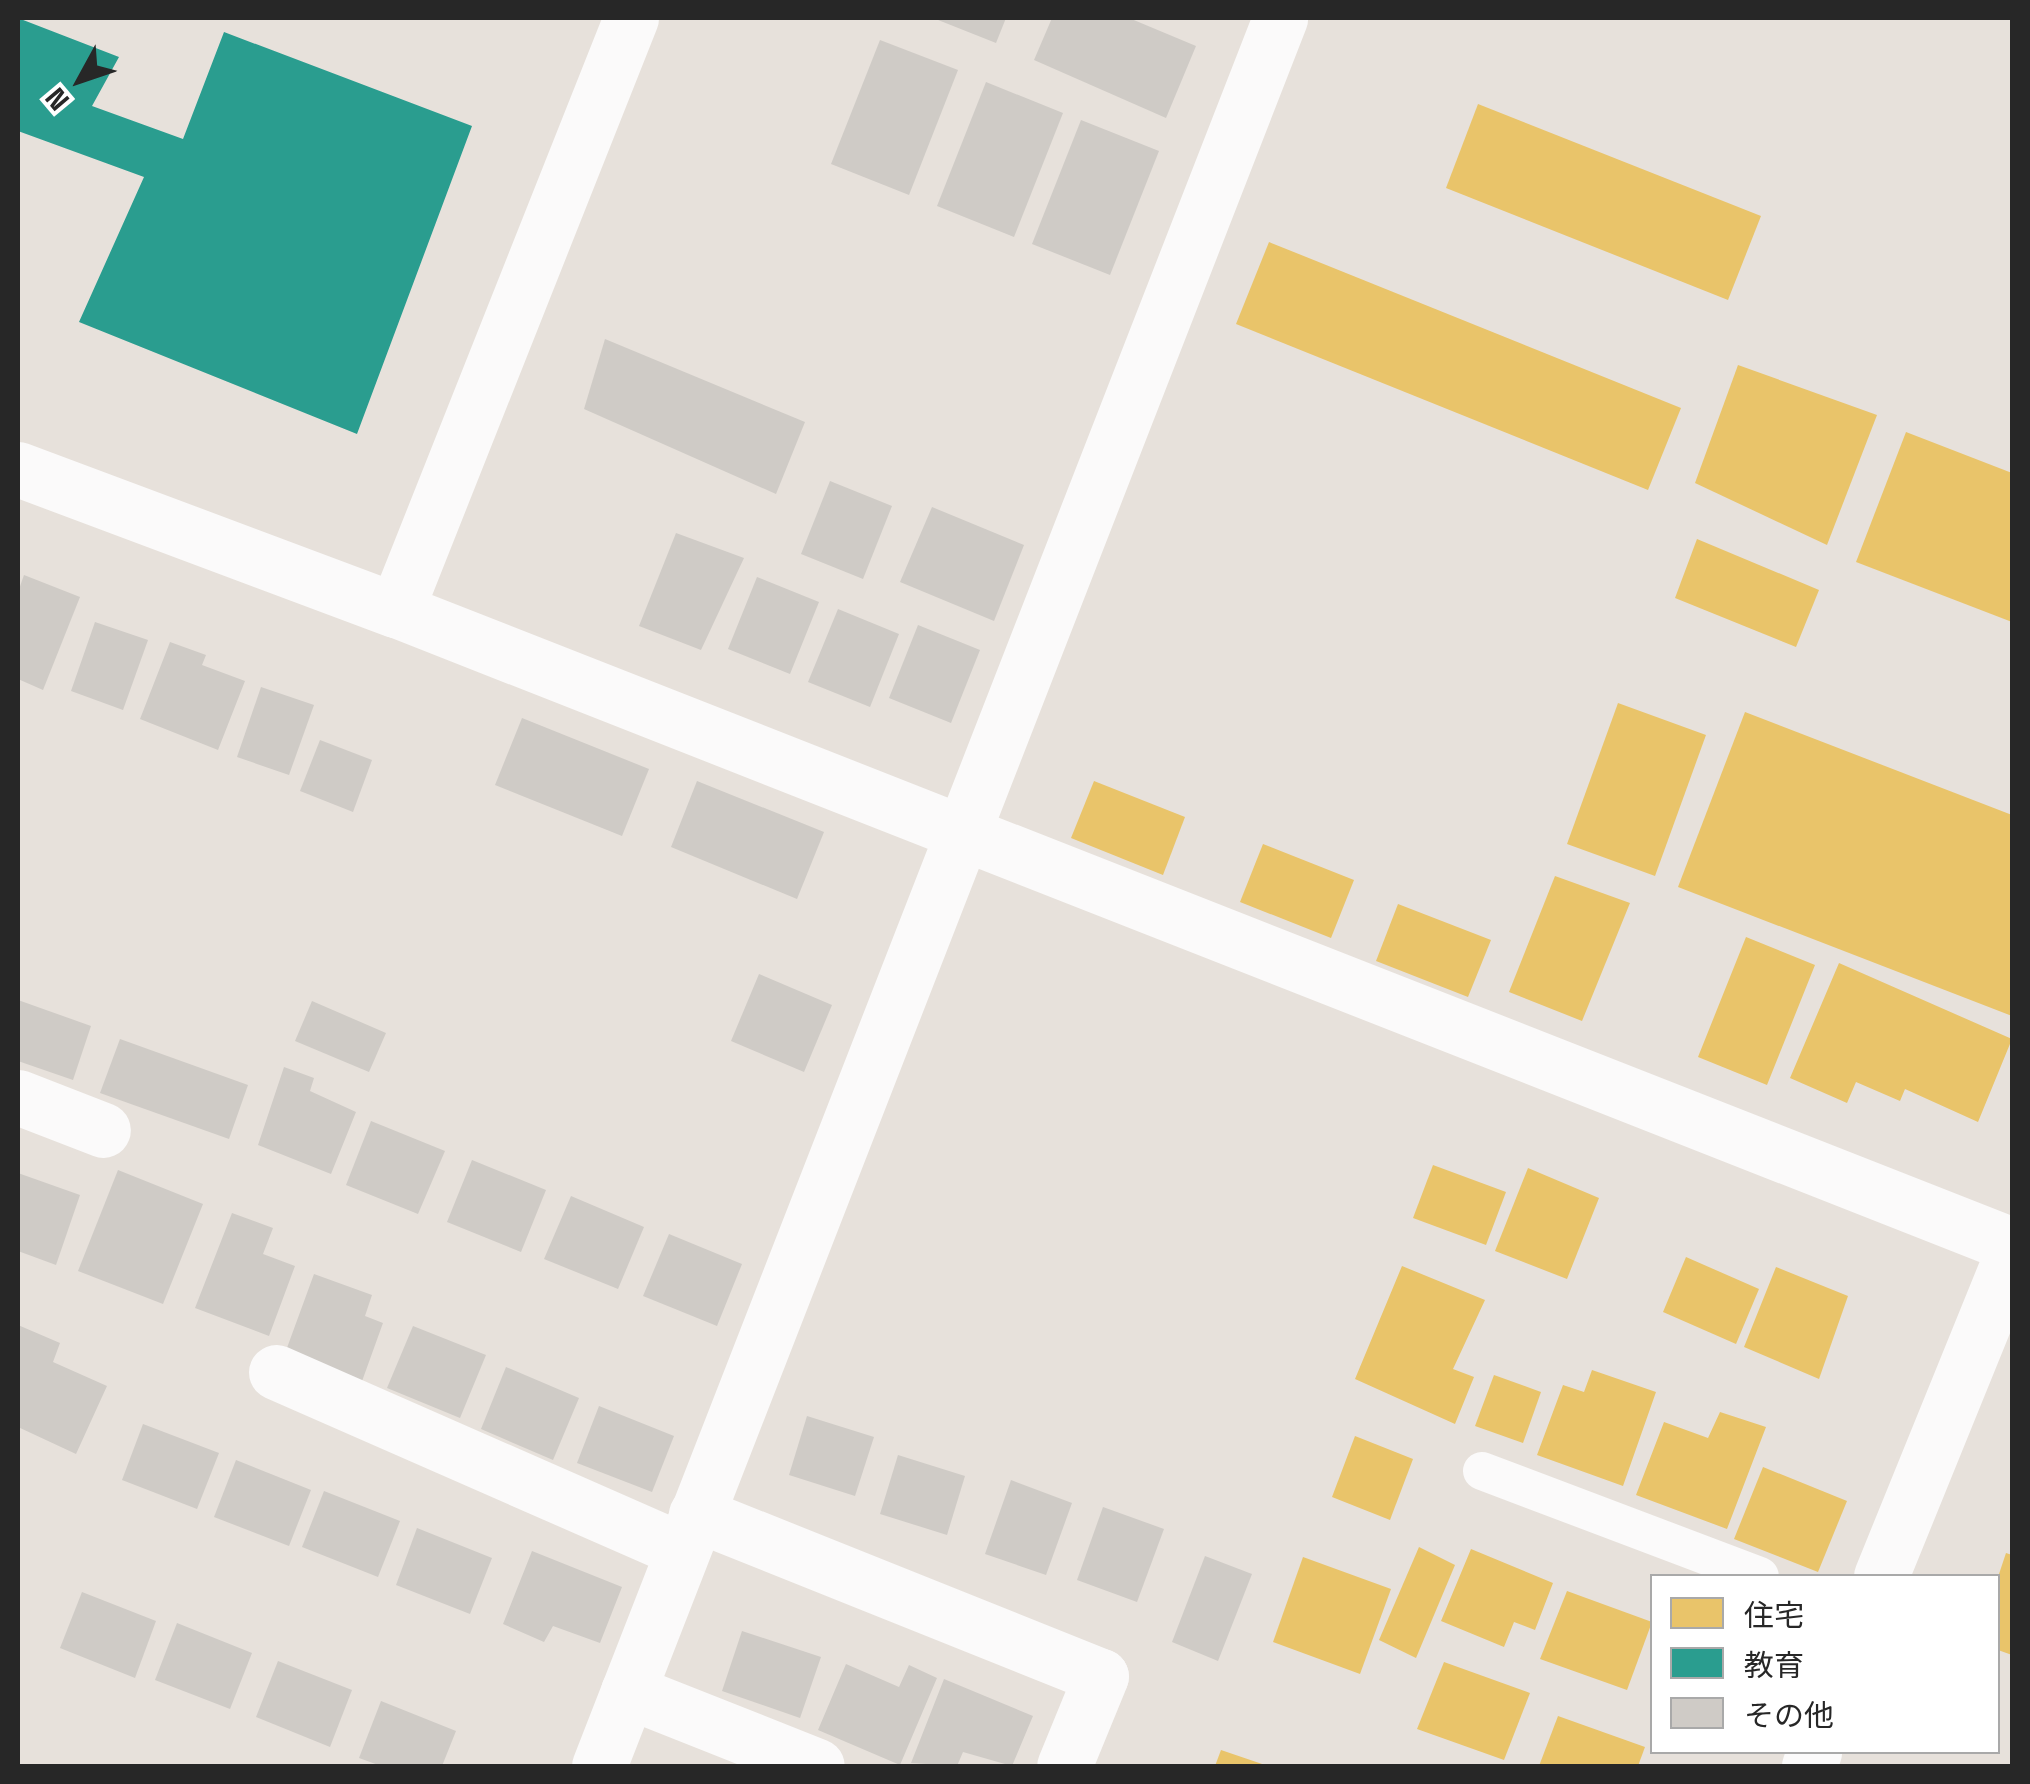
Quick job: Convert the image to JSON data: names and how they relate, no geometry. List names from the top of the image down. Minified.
{"legend":["住宅","教育","その他"],"north":"bottom left"}
